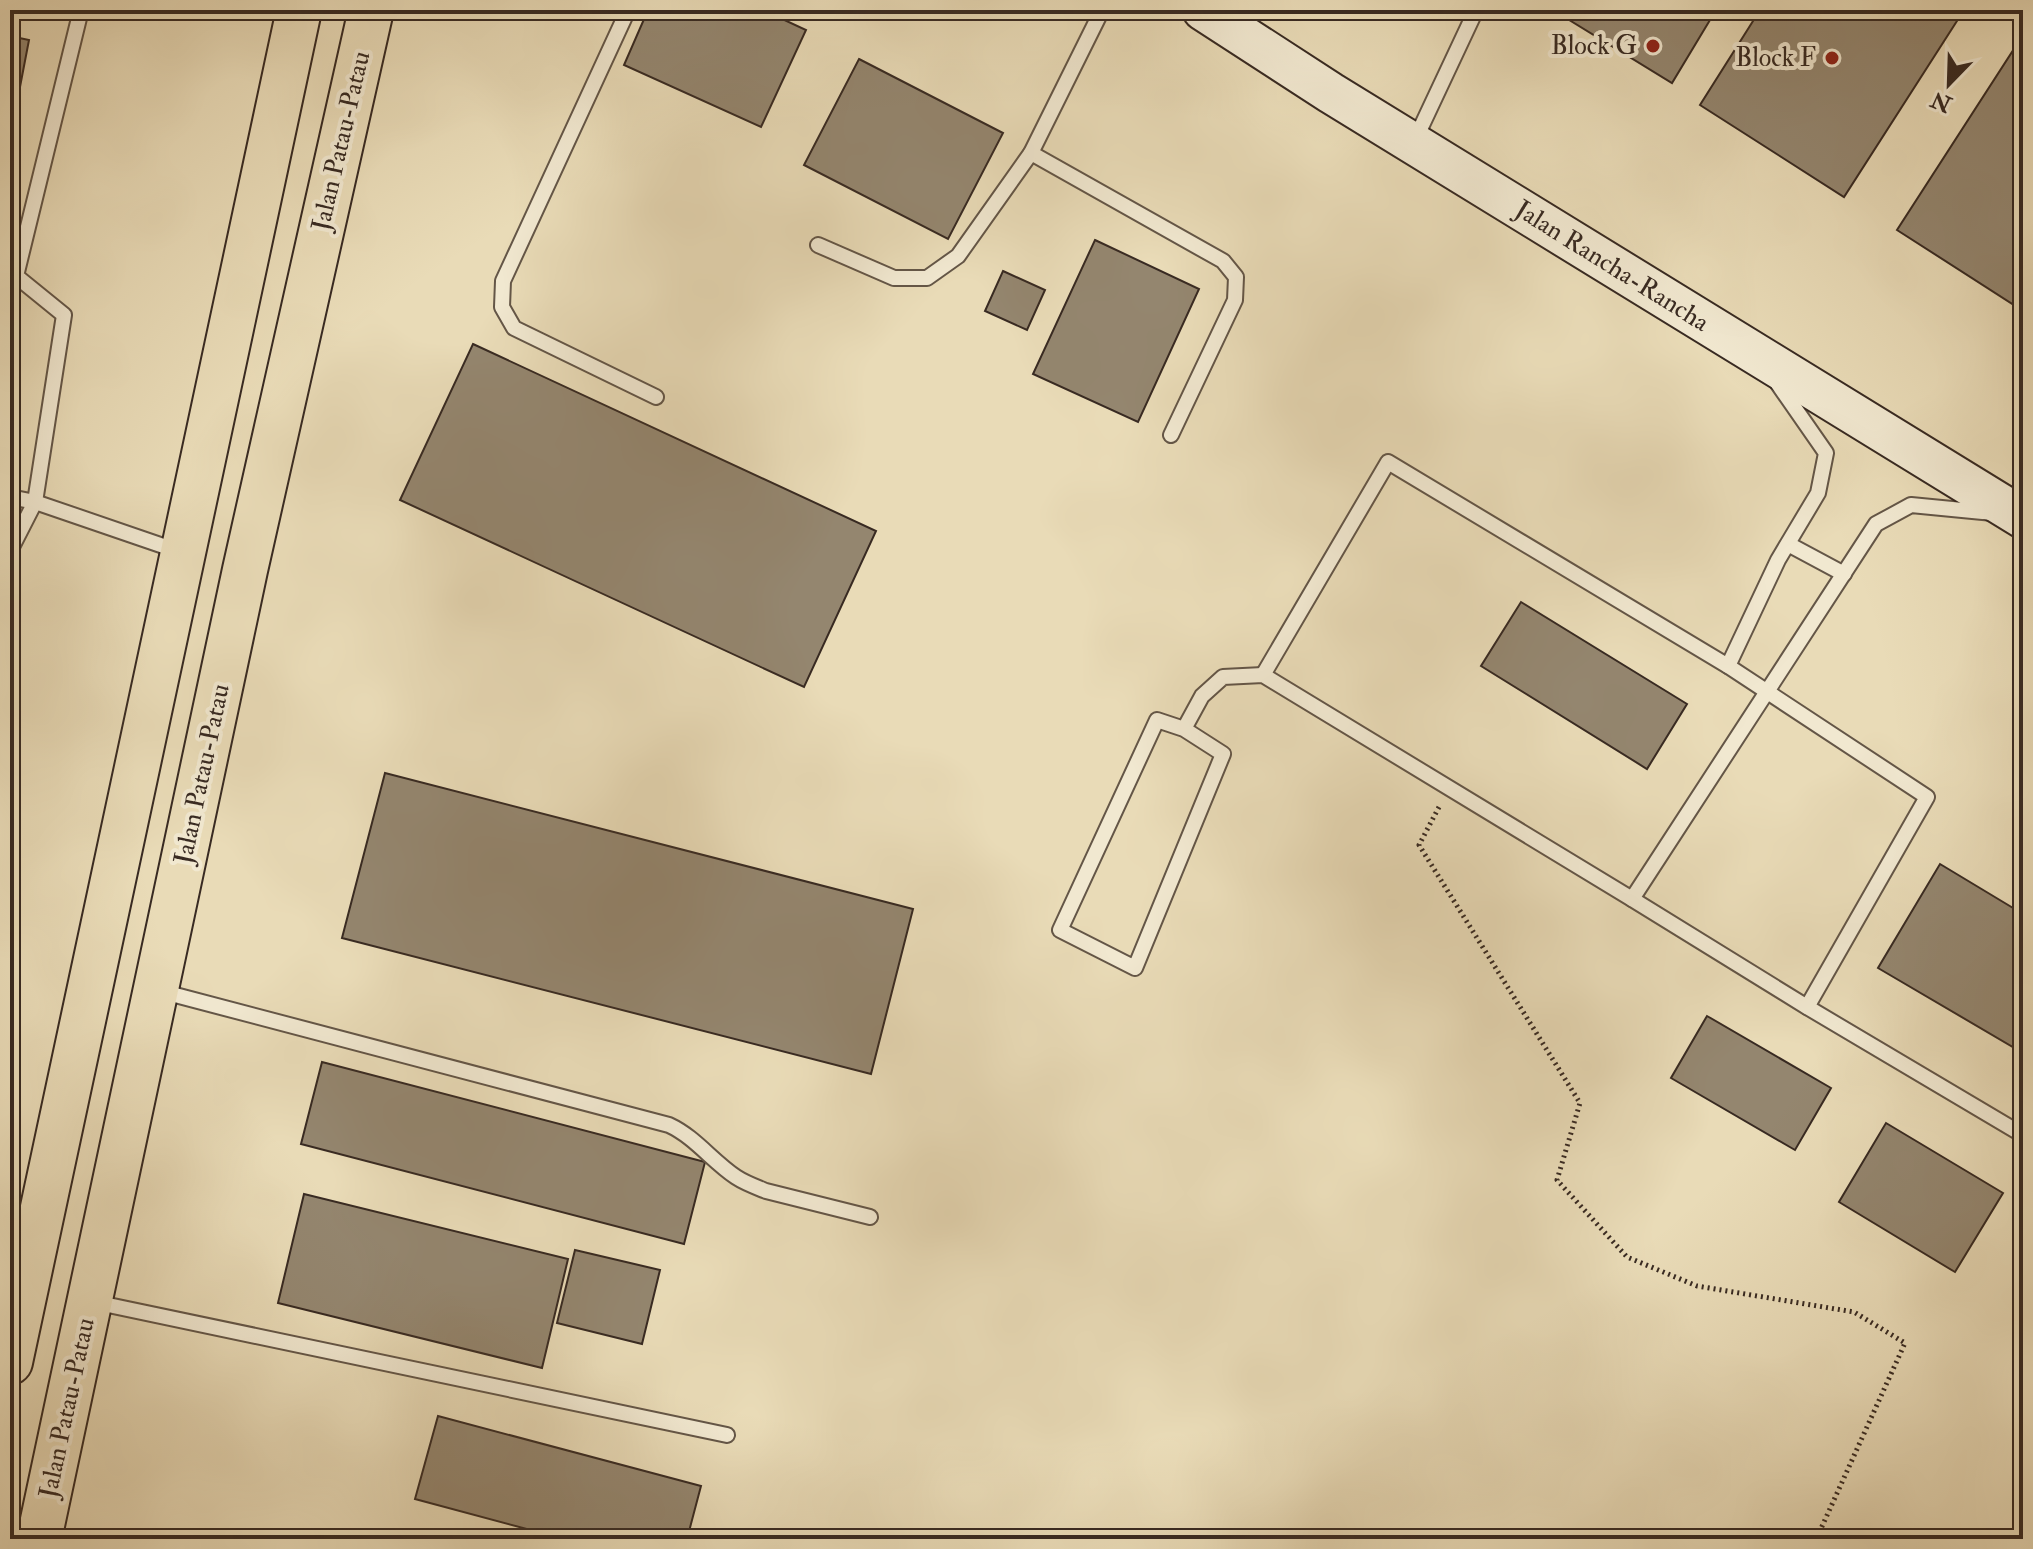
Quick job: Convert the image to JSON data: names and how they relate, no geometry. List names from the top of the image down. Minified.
{"streets":{"main road":["Jalan Patau-Patau","Jalan Rancha-Rancha"]},"places":["Block G","Block F"],"north":"bottom left"}
